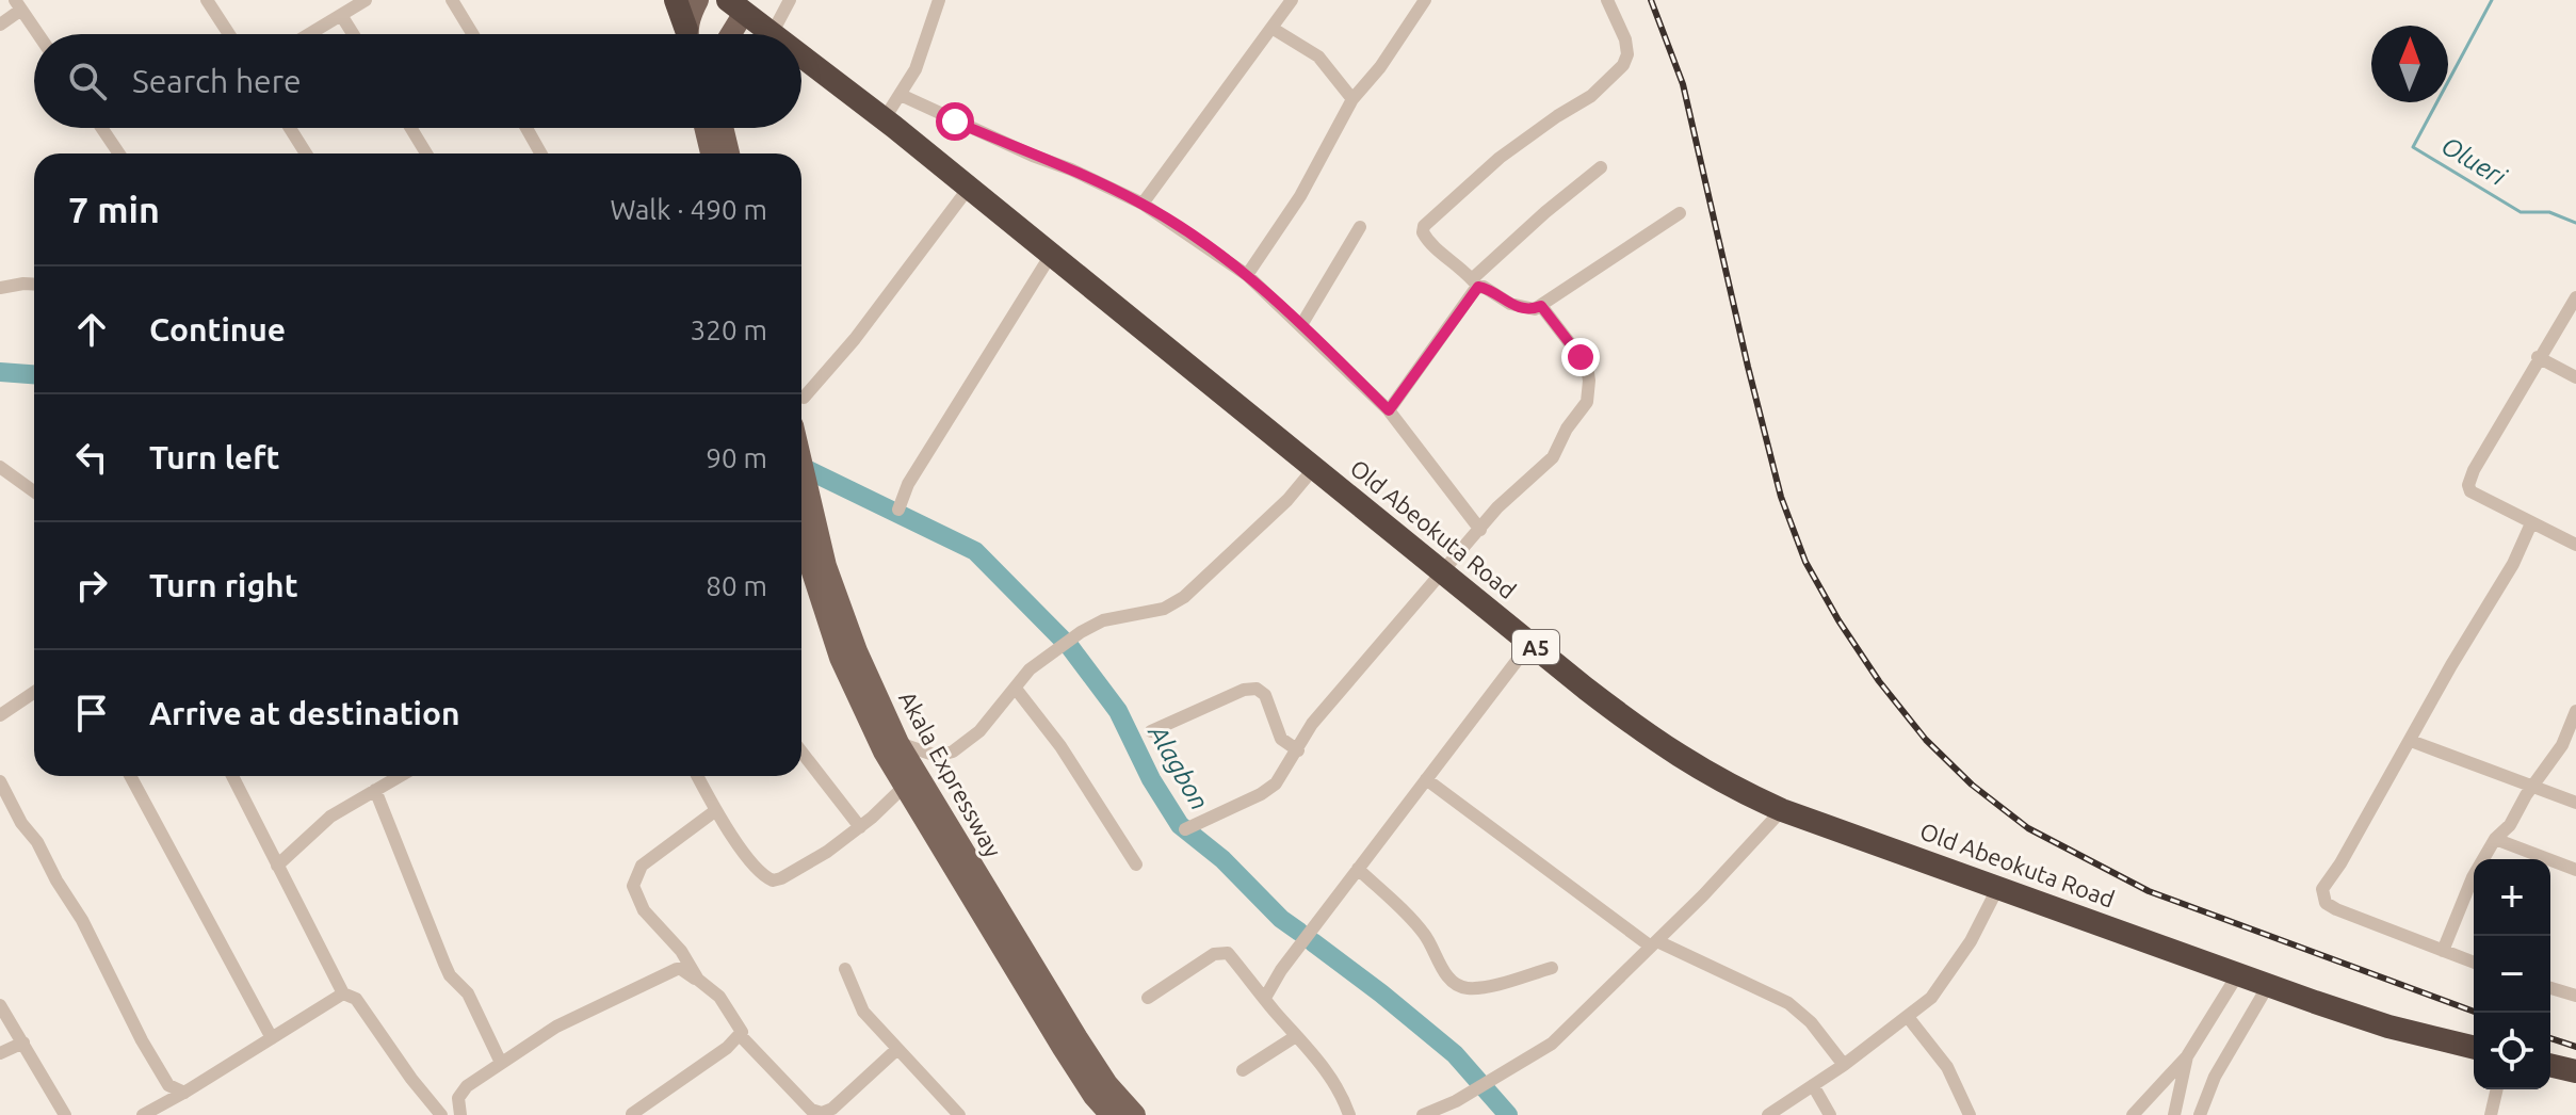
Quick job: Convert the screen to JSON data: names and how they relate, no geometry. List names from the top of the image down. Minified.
{"streets":{"highway":["Old Abeokuta Road","A5"],"main road":["Akala Expressway"]},"water":["Olueri","Alagbon"],"north":"top","page":{"search":"Search here","heading":["7 min","Walk · 490 m"],"list":[["Continue","320 m"],["Turn left","90 m"],["Turn right","80 m"],"Arrive at destination"],"map_buttons":["+","−"]}}
